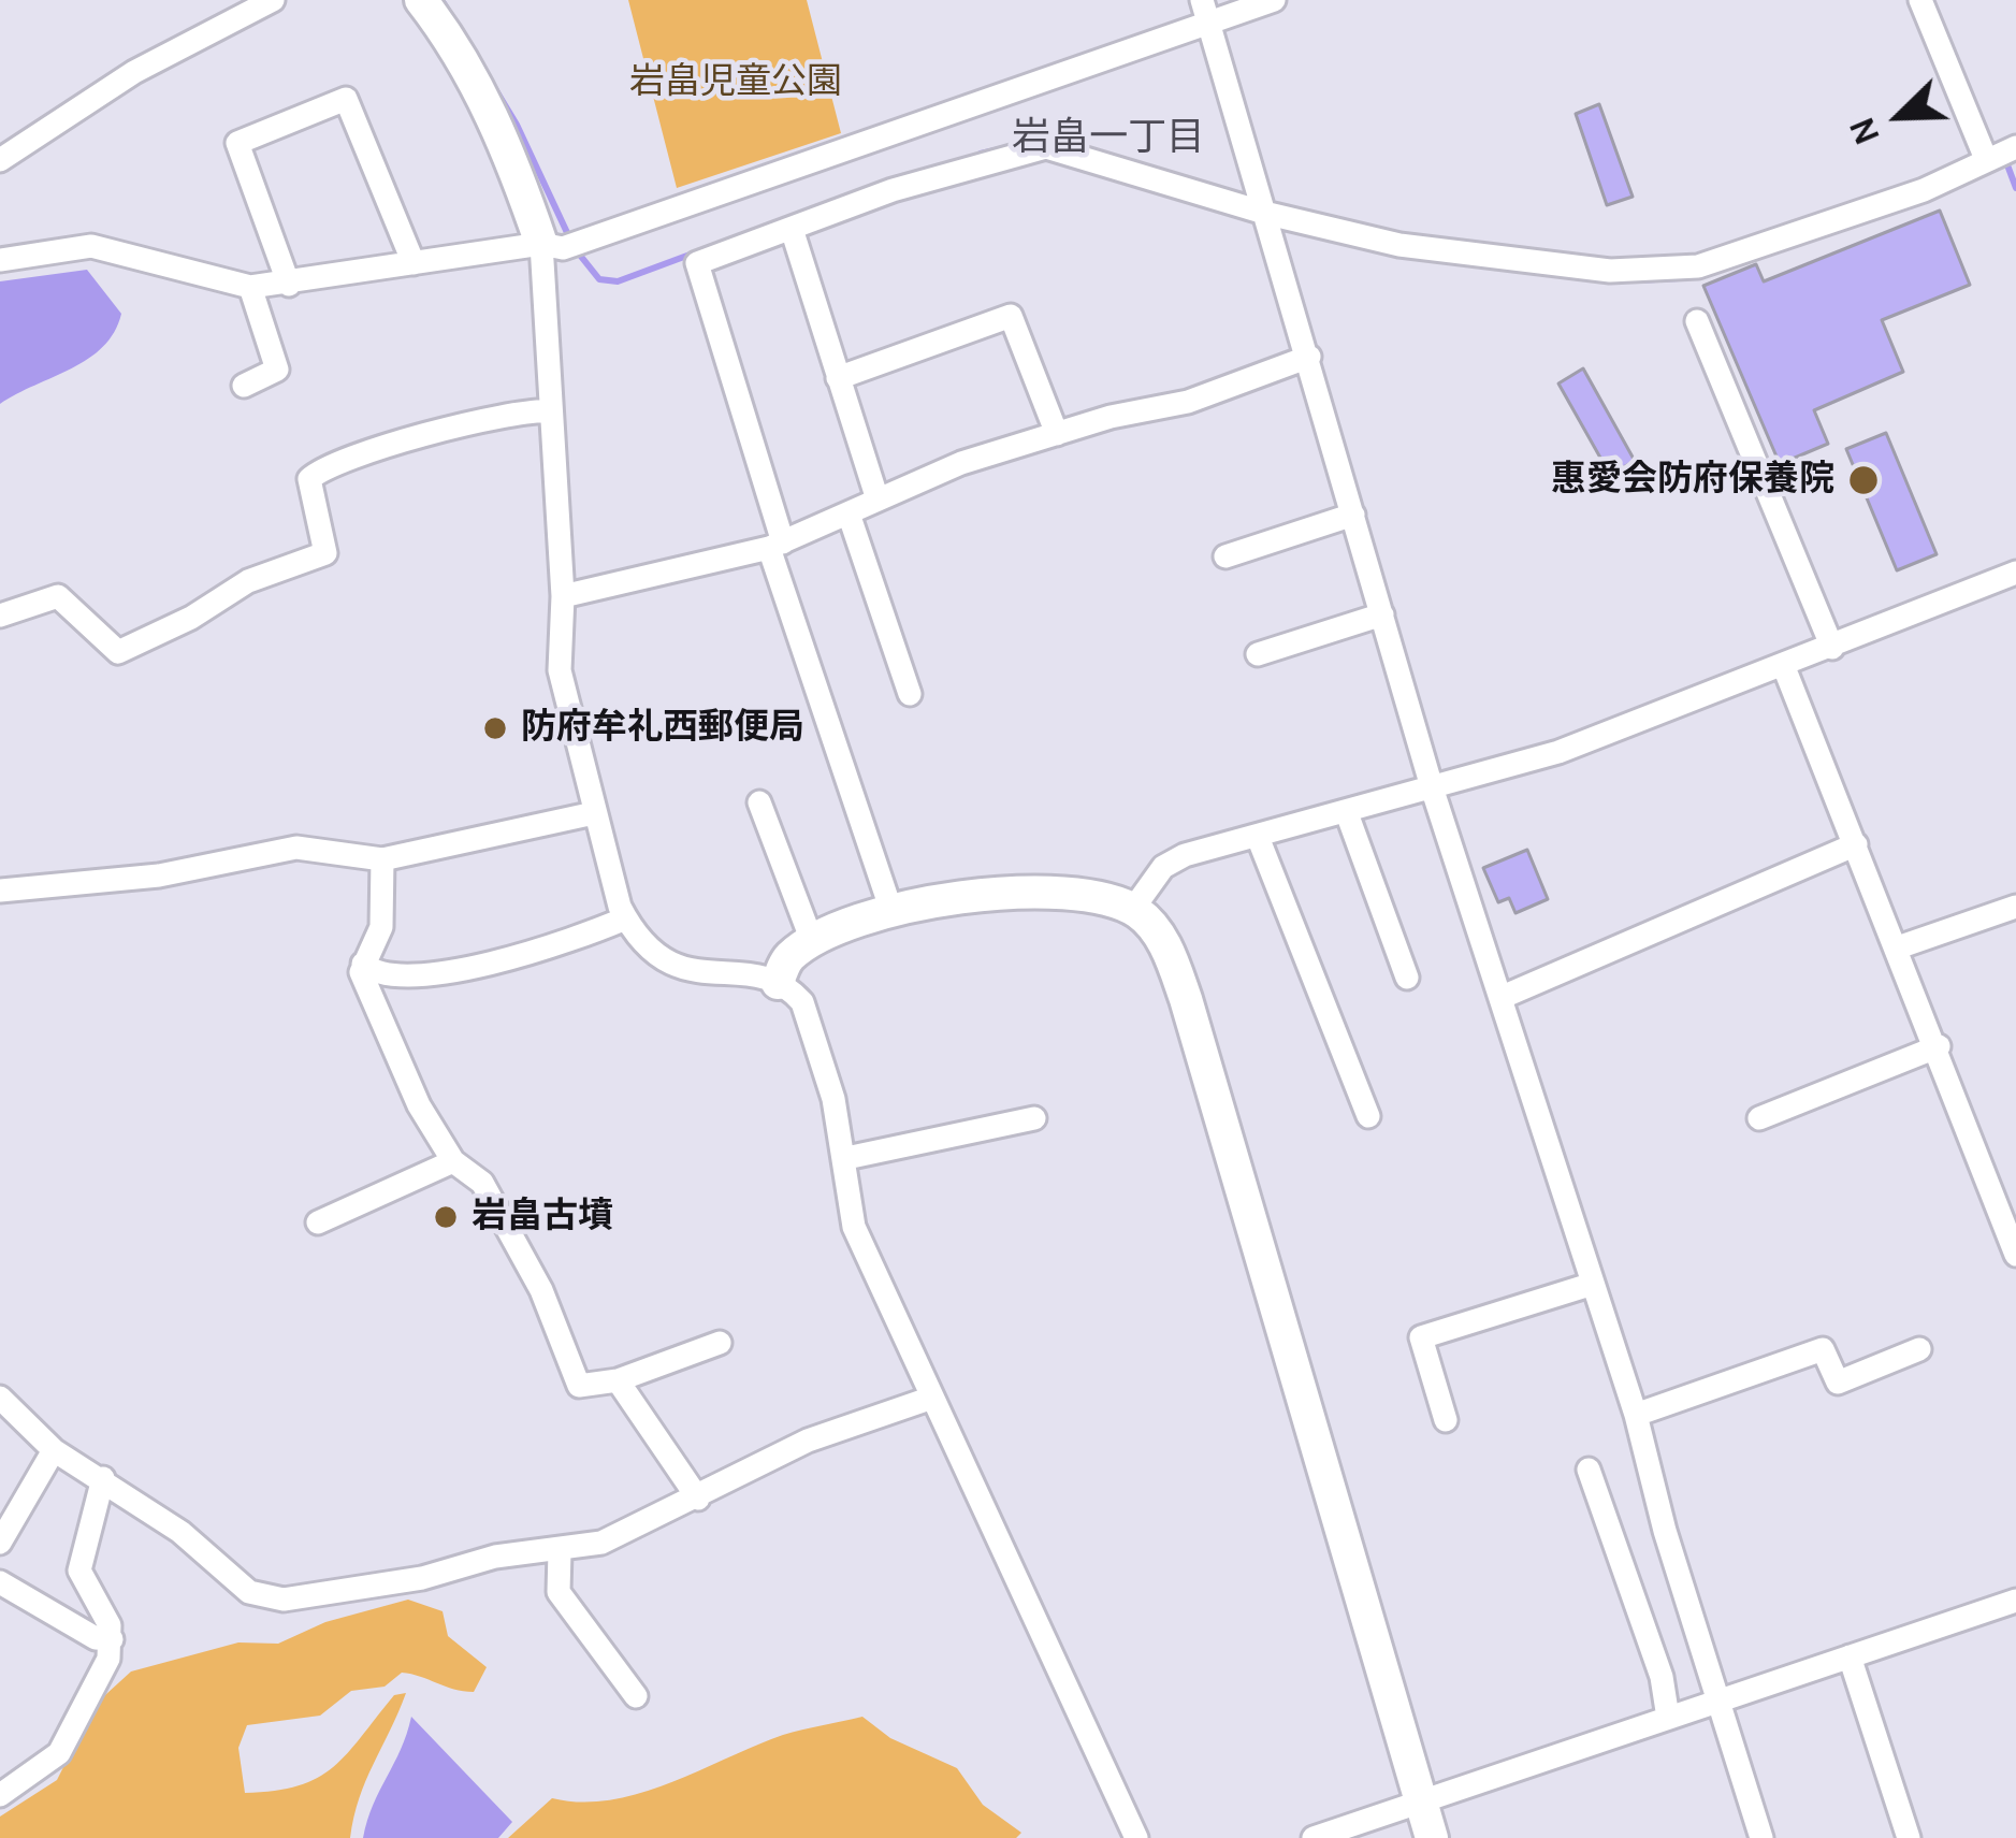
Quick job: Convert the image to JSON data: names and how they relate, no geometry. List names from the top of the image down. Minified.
{"districts":["岩畠一丁目"],"parks":["岩畠児童公園"],"places":["惠愛会防府保養院","防府牟礼西郵便局","岩畠古墳"],"north":"bottom left"}
